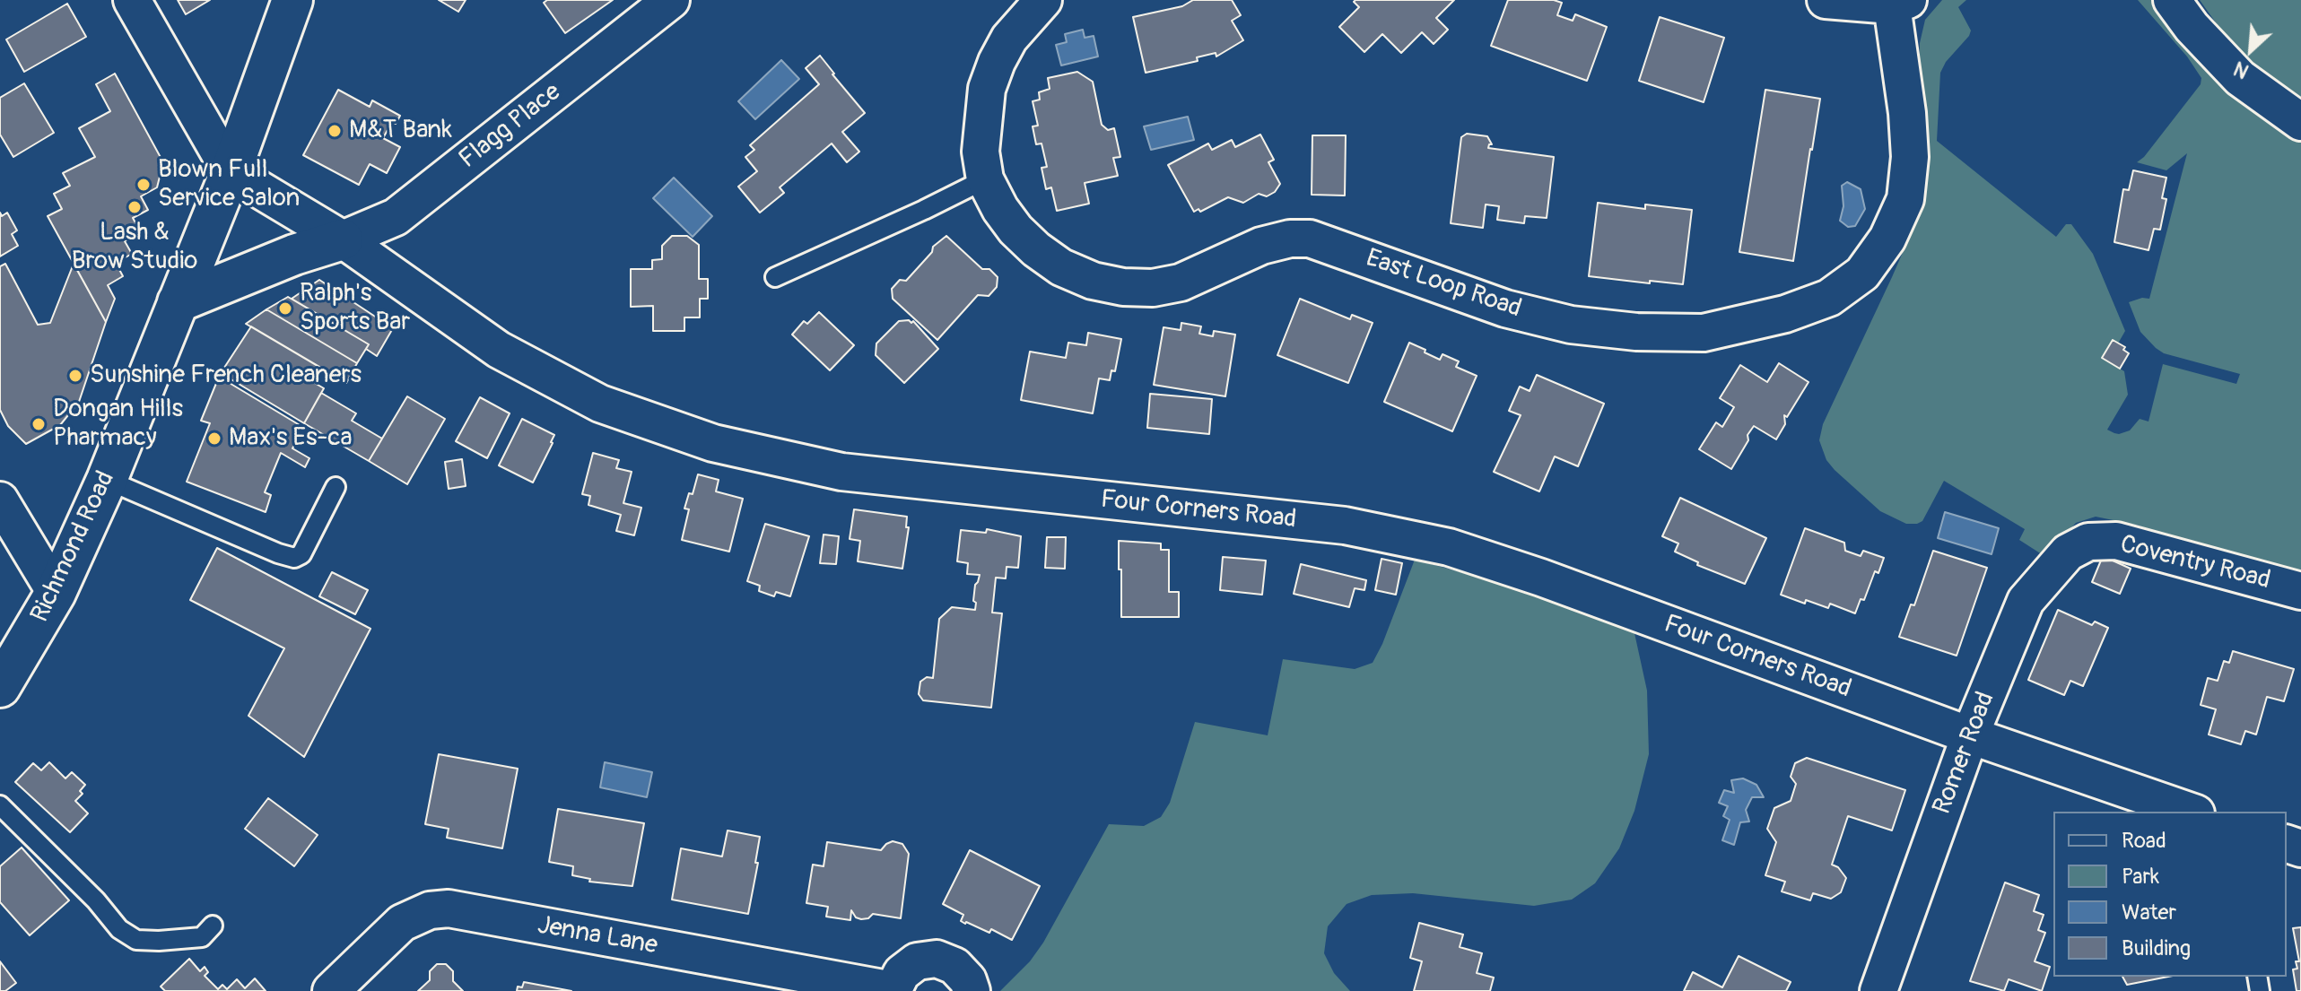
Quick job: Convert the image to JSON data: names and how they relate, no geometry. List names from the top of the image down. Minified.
{"streets":{"main road":["Richmond Road"],"street":["Flagg Place","East Loop Road","Four Corners Road","Coventry Road","Romer Road","Jenna Lane"]},"crossings":[["Flagg Place","Four Corners Road"],["Four Corners Road","Richmond Road"],["Four Corners Road","Romer Road"],["Coventry Road","Romer Road"]],"places":["M&T Bank","Blown Full Service Salon","Lash & Brow Studio","Ralph's Sports Bar","Sunshine French Cleaners","Dongan Hills Pharmacy","Max's Es-ca"],"legend":["Road","Park","Water","Building"],"north":"bottom left"}
